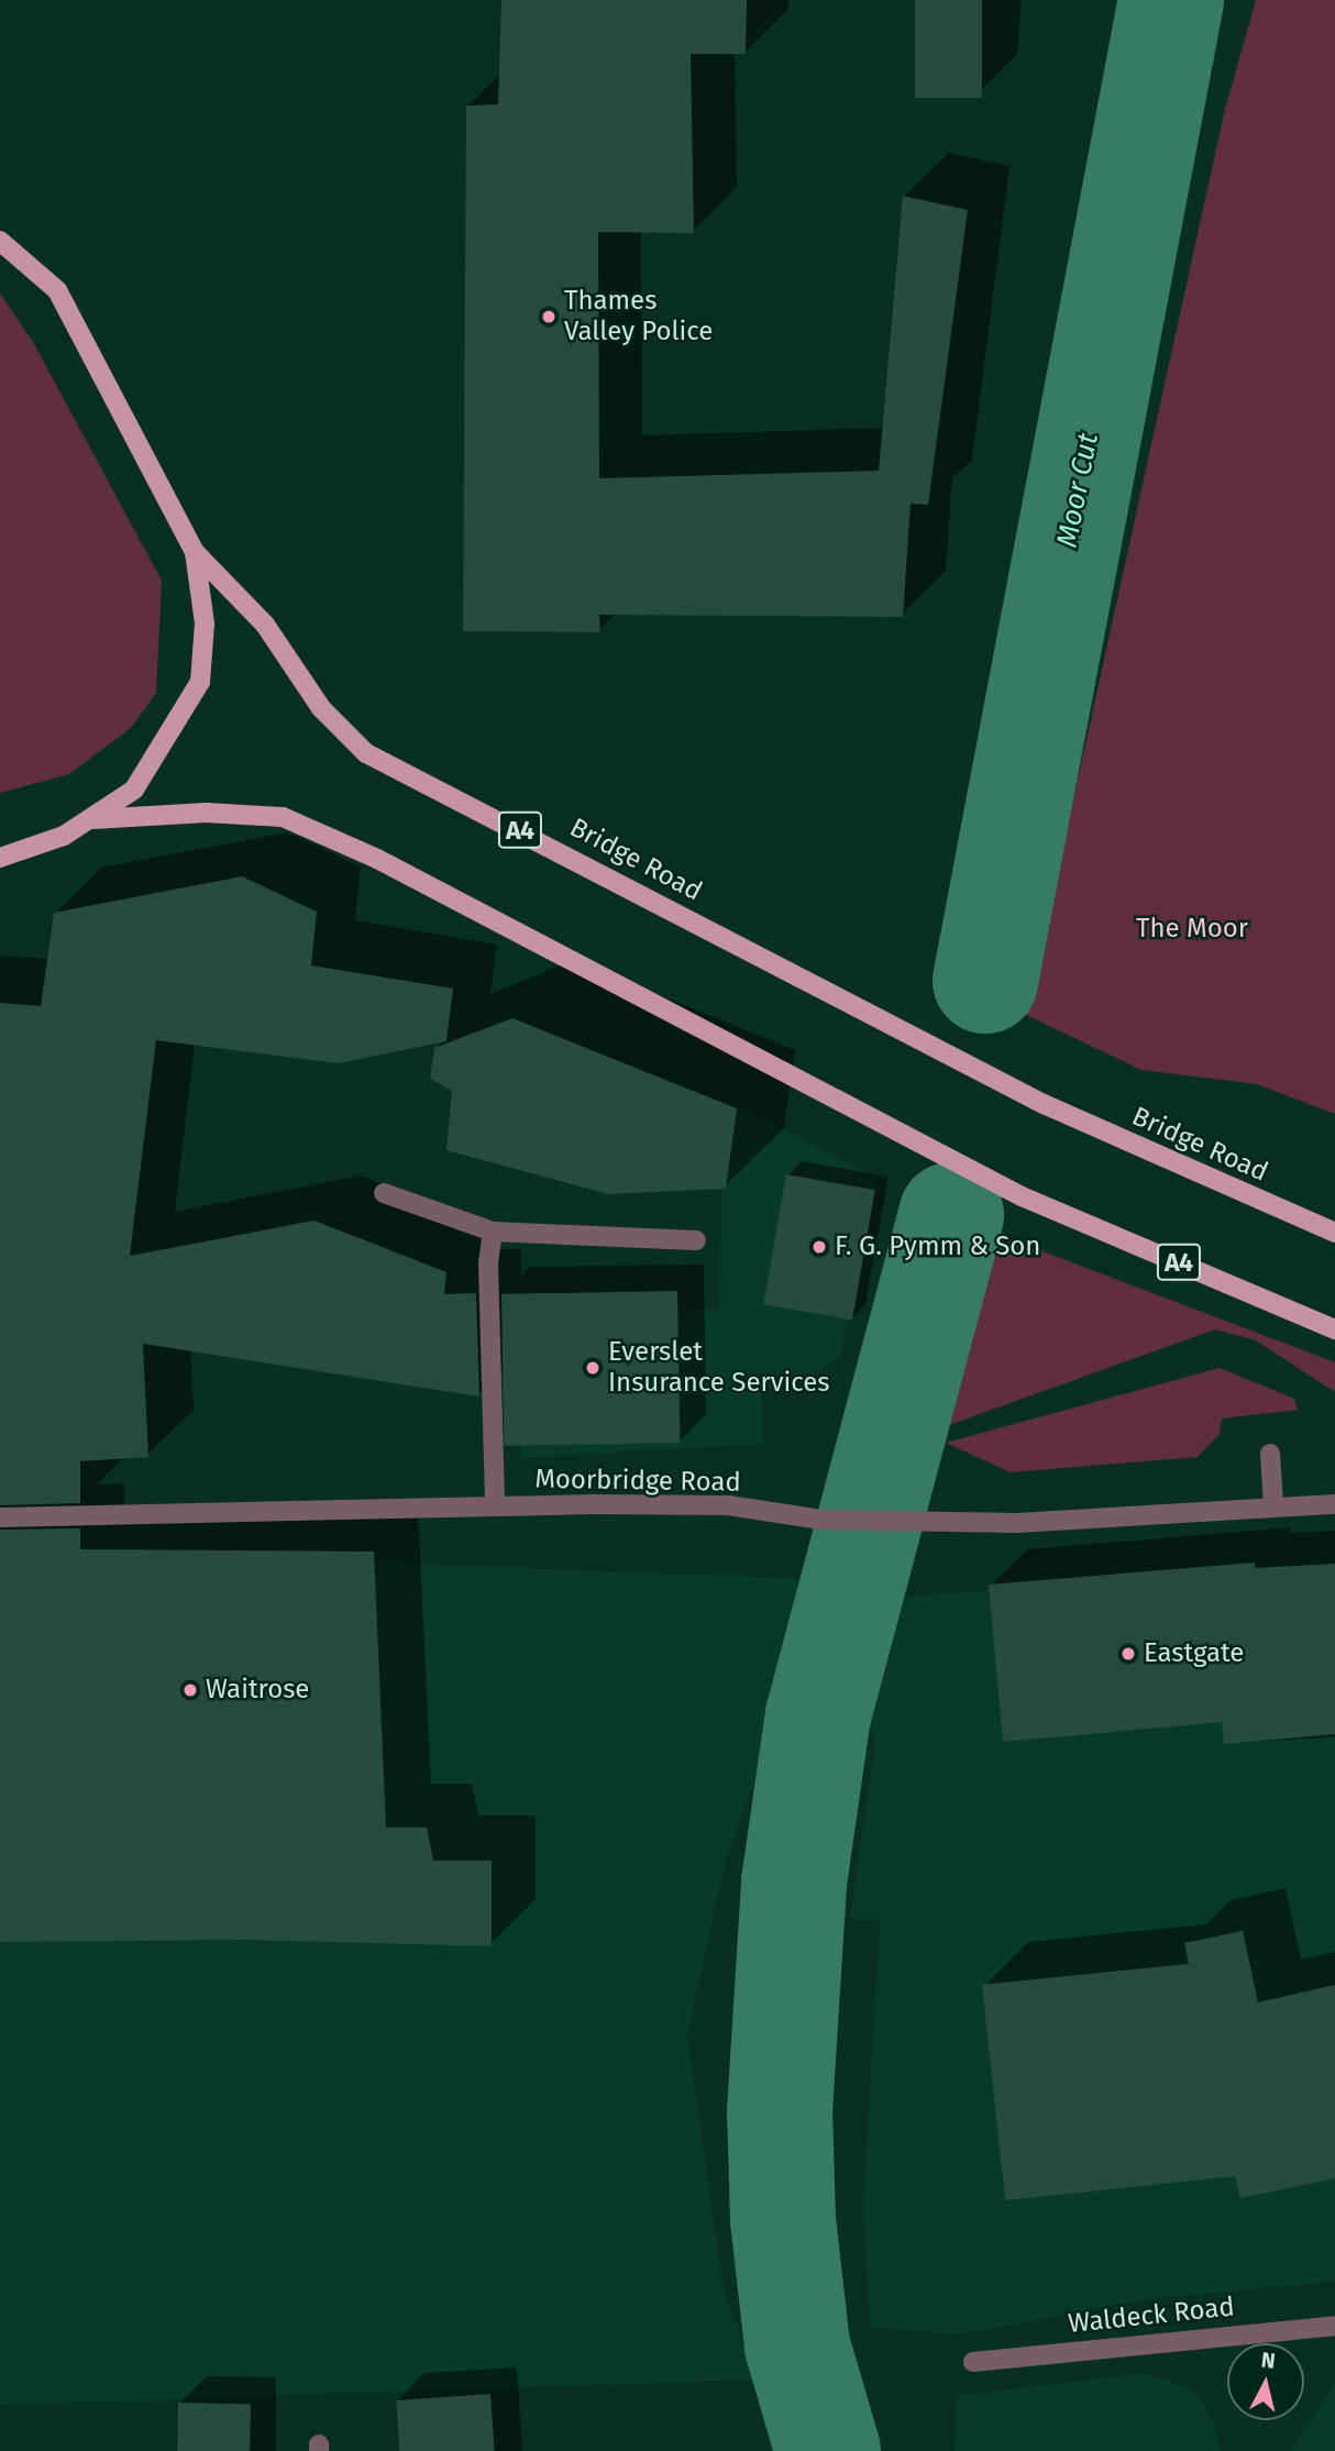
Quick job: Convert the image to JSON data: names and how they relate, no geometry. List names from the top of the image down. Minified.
{"streets":{"main road":["A4","Bridge Road"],"street":["Moorbridge Road","Waldeck Road"]},"crossings":[["A4","Bridge Road"]],"water":["Moor Cut"],"parks":["The Moor"],"places":["Thames Valley Police","F. G. Pymm & Son","Everslet Insurance Services","Eastgate","Waitrose"],"north":"top"}
